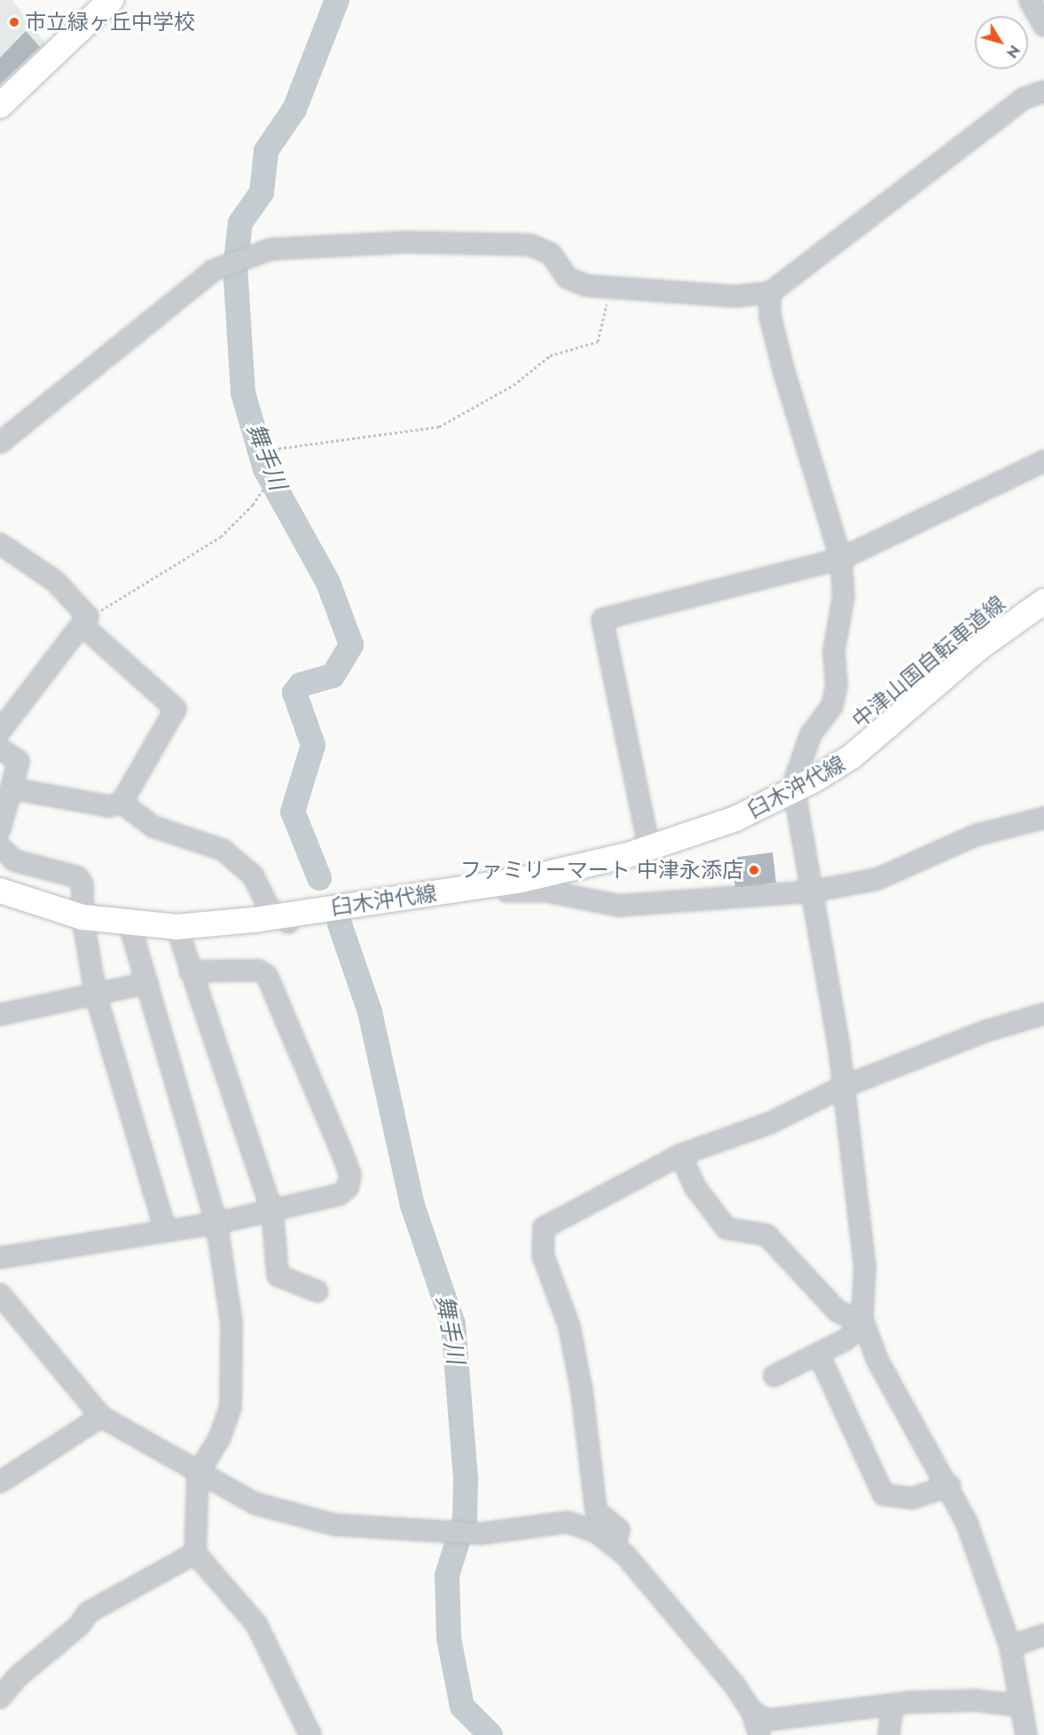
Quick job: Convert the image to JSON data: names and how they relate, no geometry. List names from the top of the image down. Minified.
{"streets":{"main road":["臼木沖代線"]},"water":["舞手川"],"places":["市立緑ヶ丘中学校","ファミリーマート 中津永添店"],"north":"bottom right"}
